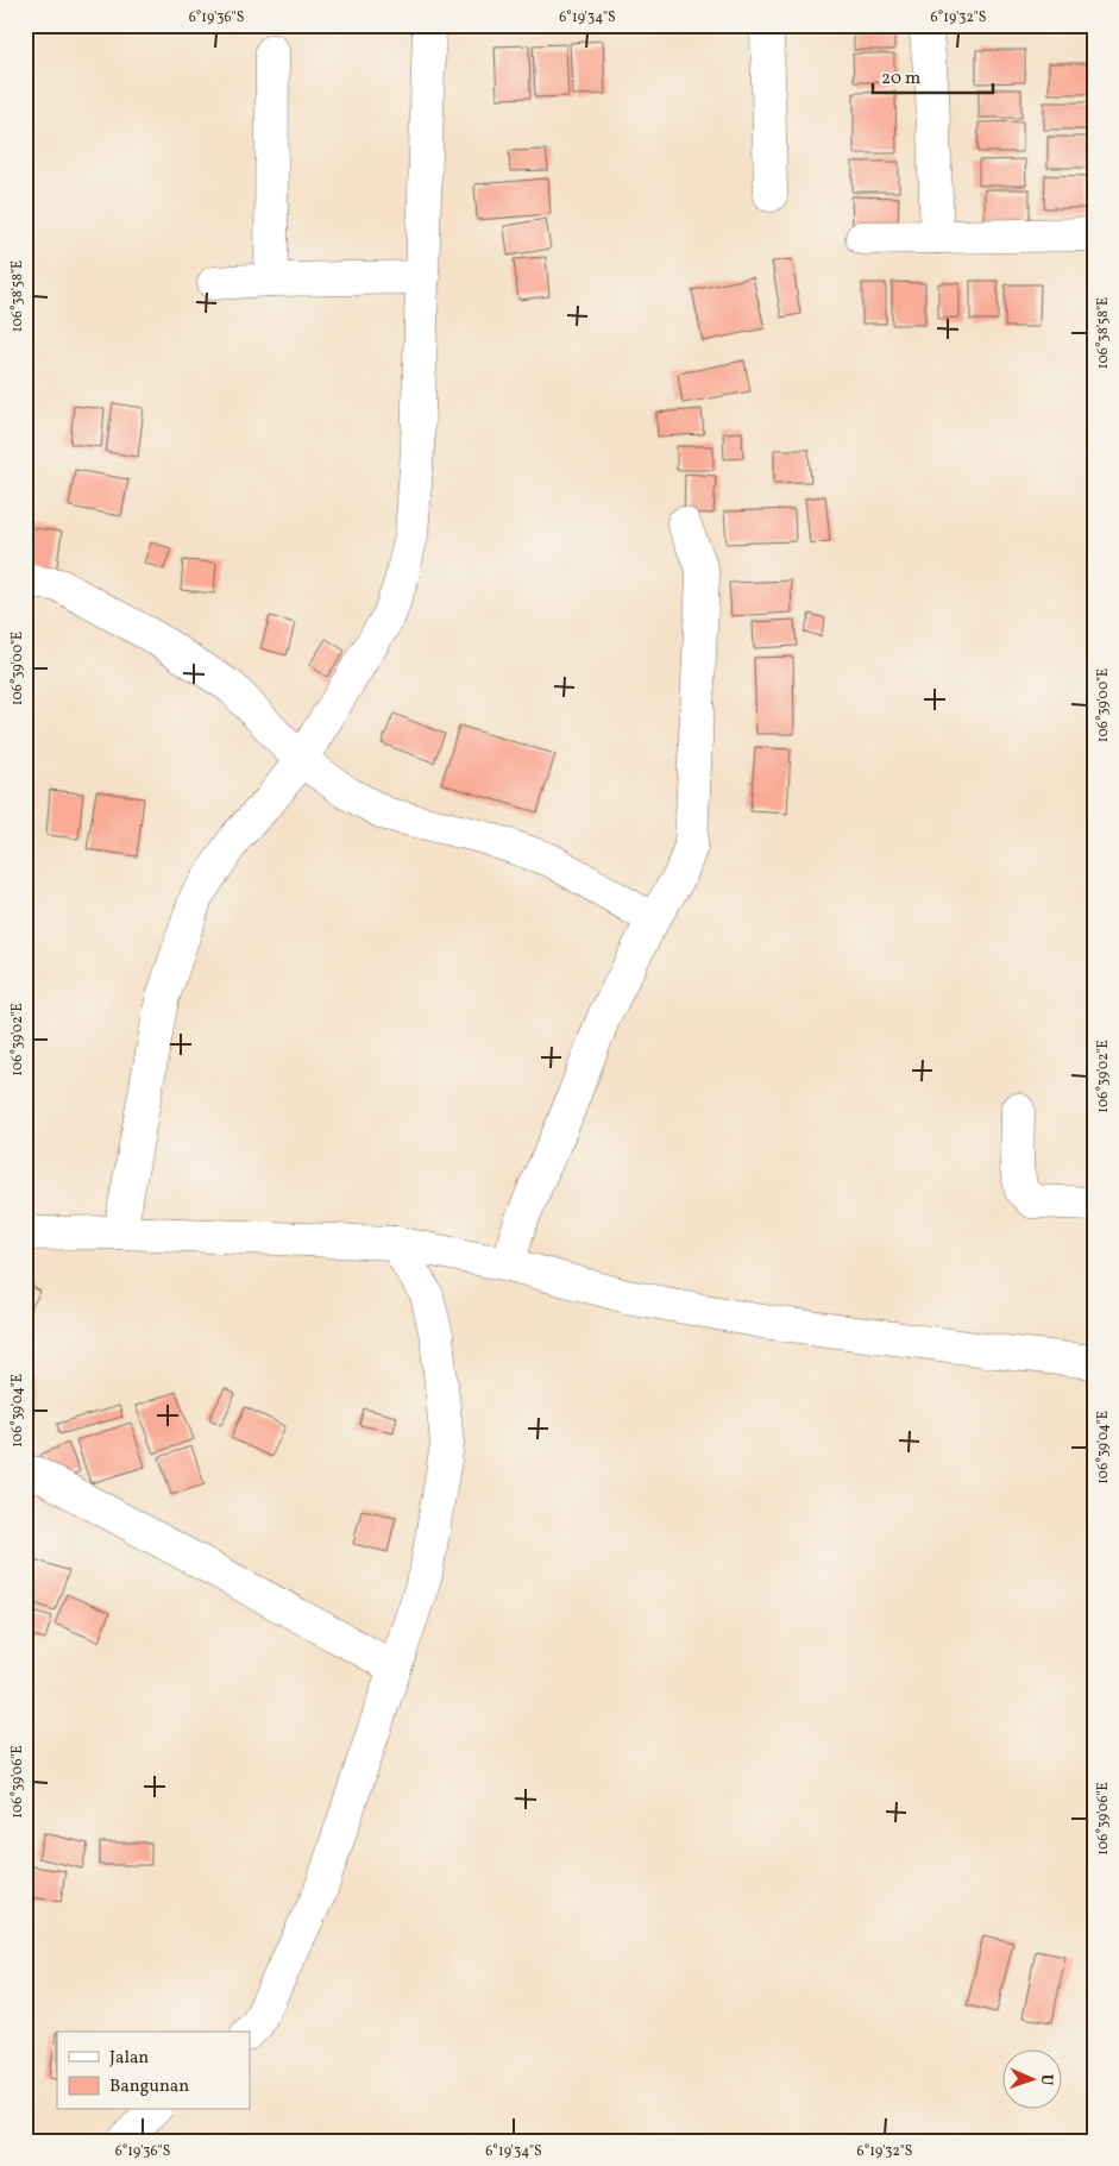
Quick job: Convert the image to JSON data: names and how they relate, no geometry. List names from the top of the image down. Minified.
{"legend":["Jalan","Bangunan"],"scale_bar":"20 m","north":"right","coordinates":["6°19'36\"S","6°19'34\"S","6°19'32\"S","106°38'58\"E","106°39'00\"E","106°39'02\"E","106°39'04\"E","106°39'06\"E"]}
